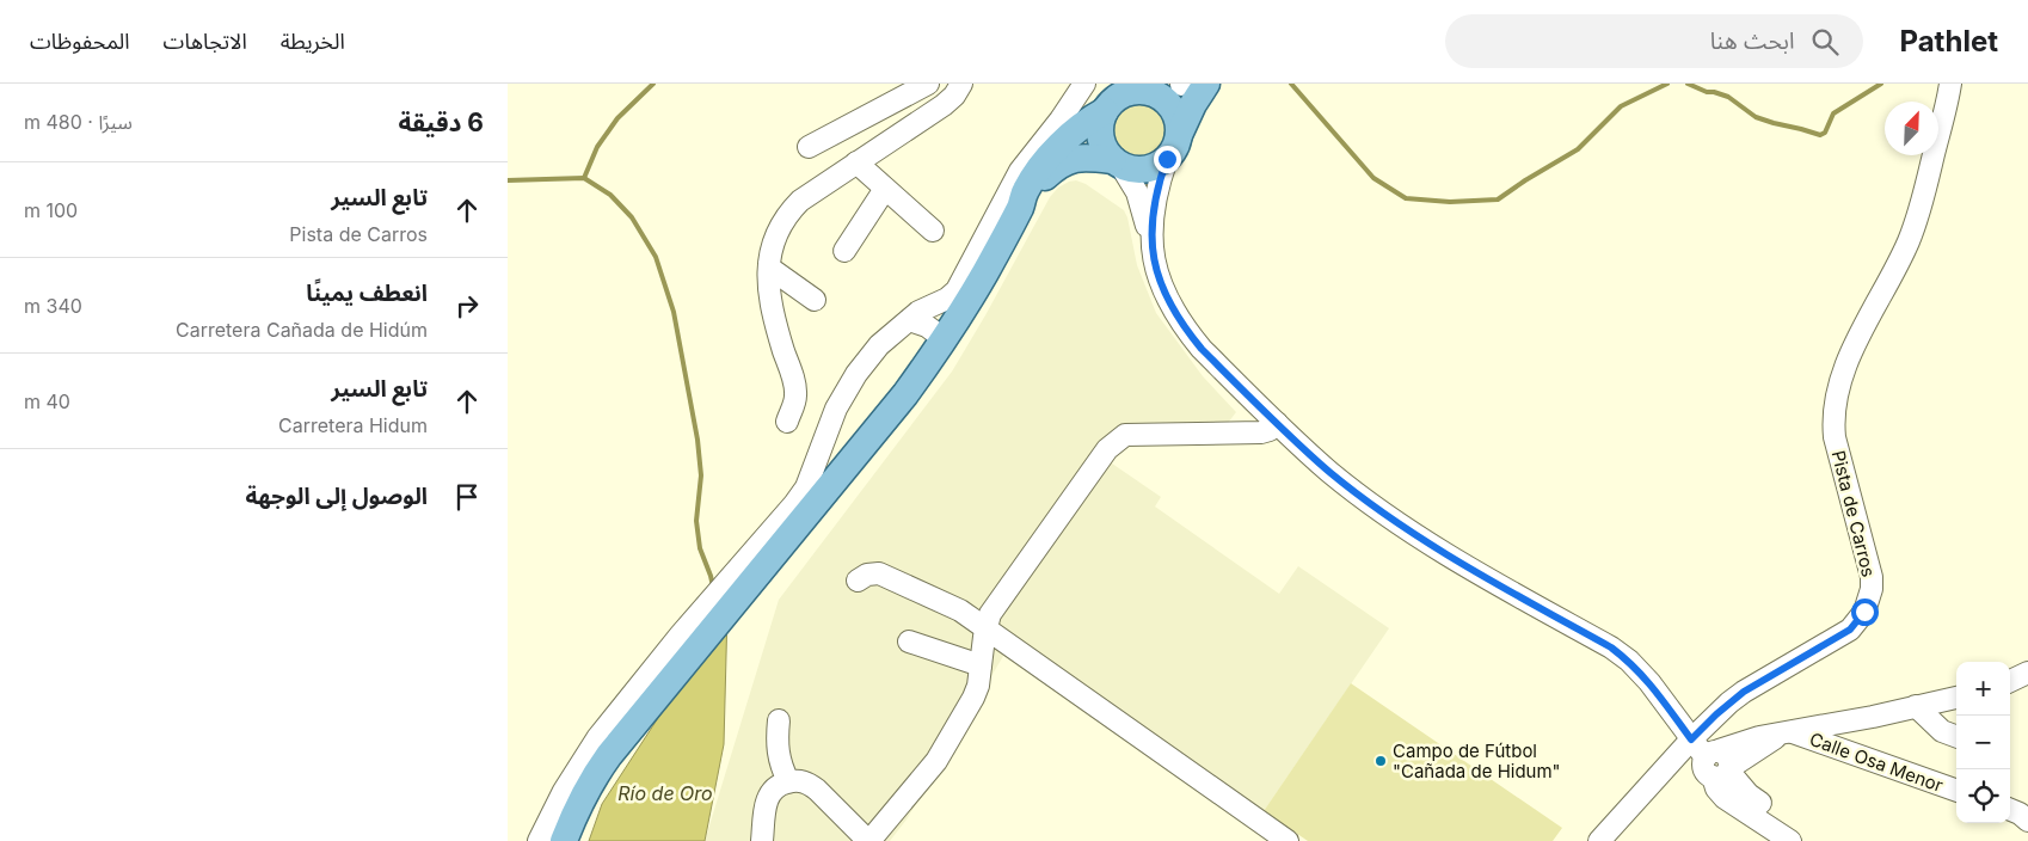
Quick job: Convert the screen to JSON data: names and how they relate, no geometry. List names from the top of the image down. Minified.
{"streets":{"street":["Pista de Carros","Calle Osa Menor"]},"water":["Río de Oro"],"places":["Campo de Fútbol \"Cañada de Hidum\""],"north":"top right","page":{"header":"Pathlet","search":"ابحث هنا","nav":["الخريطة","الاتجاهات","المحفوظات"],"heading":["6 دقيقة","سيرًا · 480 m"],"list":[["تابع السير","Pista de Carros","100 m"],["انعطف يمينًا","Carretera Cañada de Hidúm","340 m"],["تابع السير","Carretera Hidum","40 m"],"الوصول إلى الوجهة"],"map_buttons":["+","−"]}}
